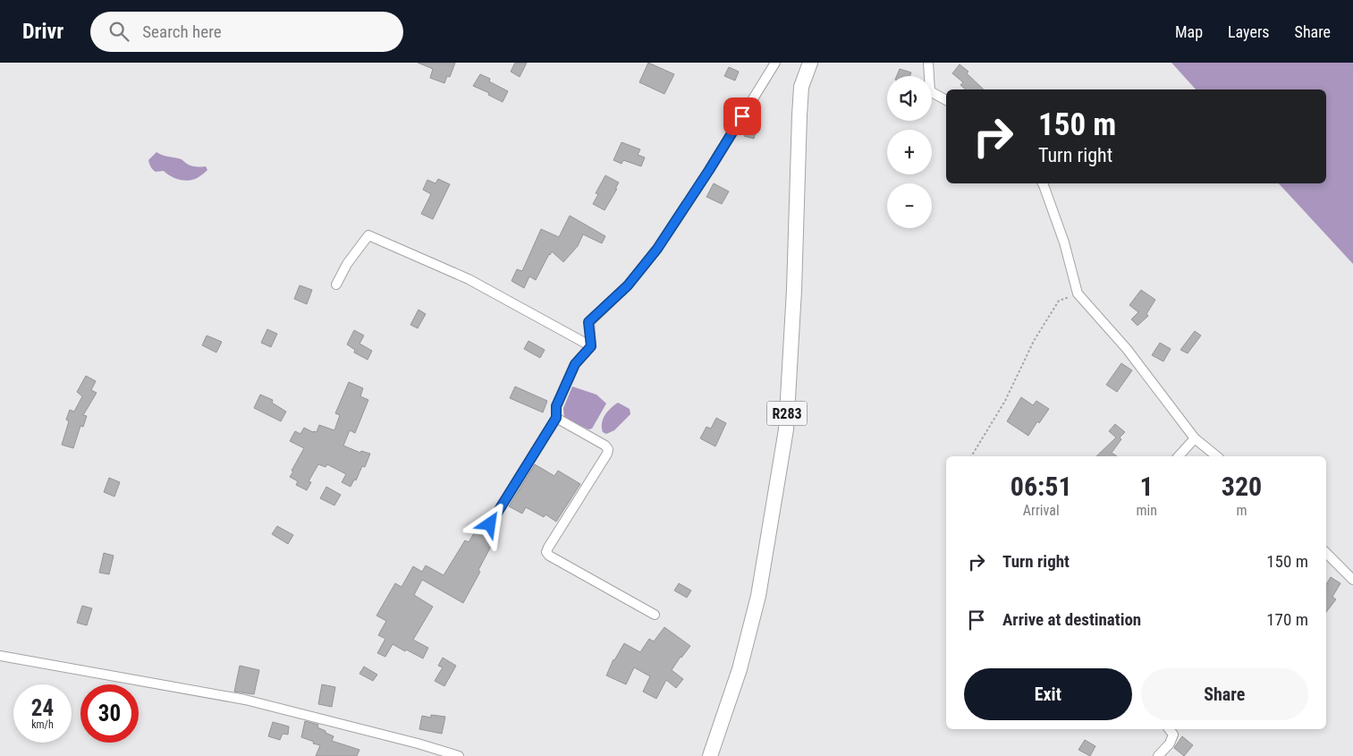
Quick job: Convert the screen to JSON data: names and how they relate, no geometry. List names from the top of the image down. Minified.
{"streets":{"main road":["R283"]},"page":{"header":"Drivr","search":"Search here","nav":["Map","Layers","Share"],"map_buttons":["+","−"],"turn":["150 m","Turn right"],"eta":["06:51","Arrival","1","min","320","m"],"list":[{"name":"Turn right","value":"150 m"},{"name":"Arrive at destination","value":"170 m"}],"buttons":["Exit","Share"],"speed":"24 km/h","limit":"30"}}
